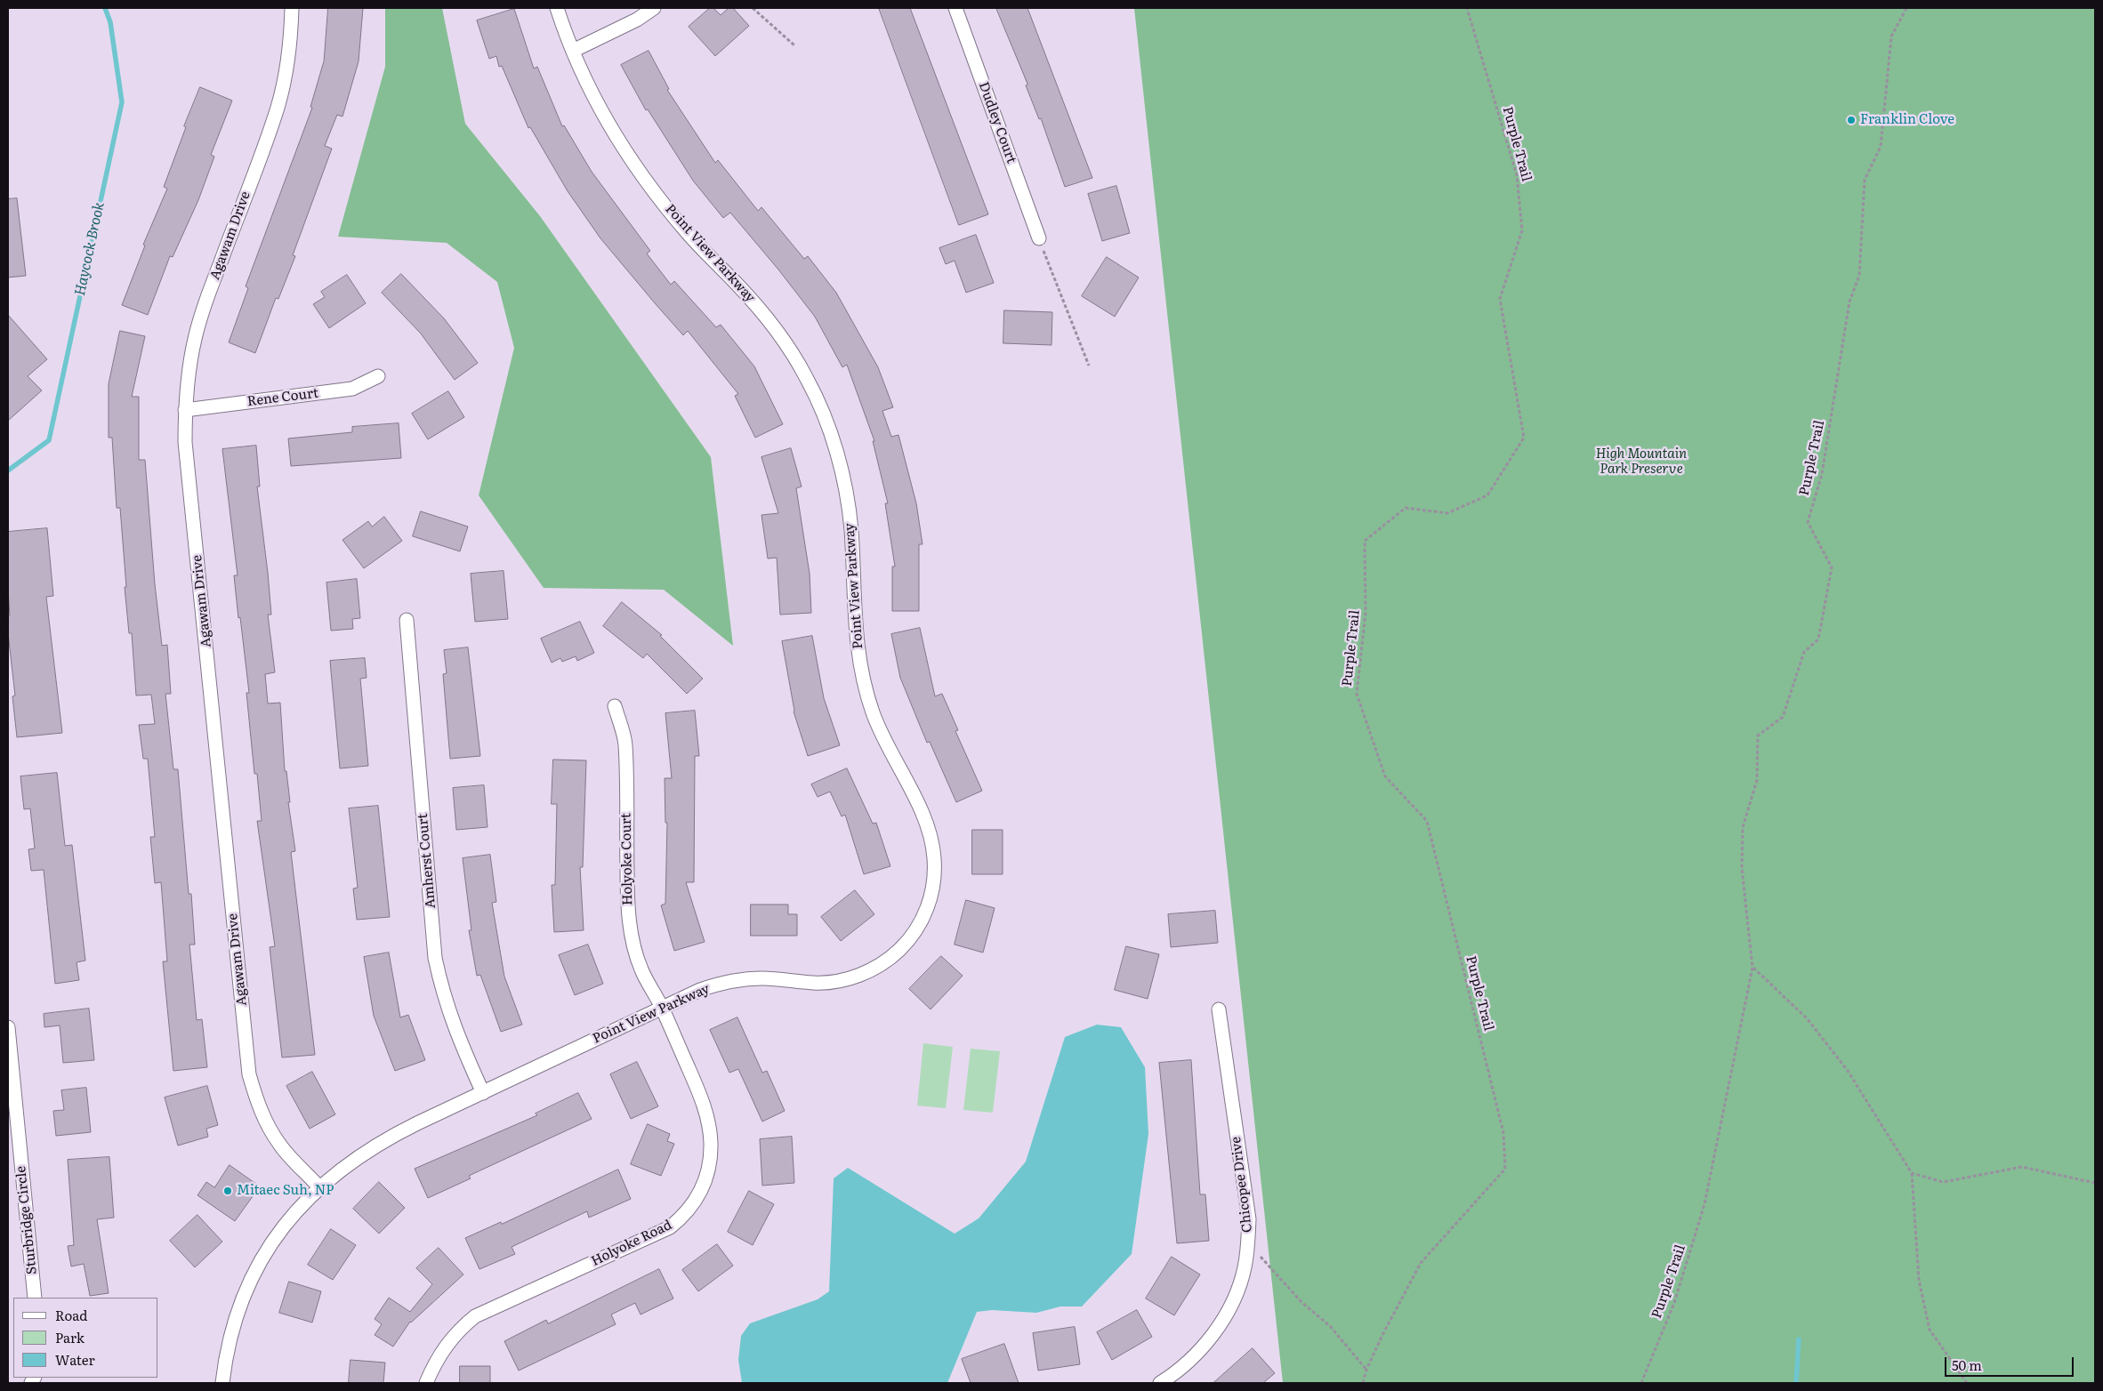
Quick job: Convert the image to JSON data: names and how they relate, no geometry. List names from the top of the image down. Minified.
{"streets":{"street":["Dudley Court","Agawam Drive","Point View Parkway","Rene Court","Holyoke Court","Amherst Court","Chicopee Drive","Sturbridge Circle","Holyoke Road"],"path":["Purple Trail"]},"crossings":[["Agawam Drive","Point View Parkway"],["Agawam Drive","Rene Court"],["Point View Parkway","Holyoke Court"],["Point View Parkway","Amherst Court"],["Point View Parkway","Holyoke Road"],["Holyoke Court","Holyoke Road"]],"water":["Haycock Brook"],"parks":["High Mountain Park Preserve"],"places":["Franklin Clove","Mitaec Suh, NP"],"legend":["Road","Park","Water"],"scale_bar":"50 m"}
